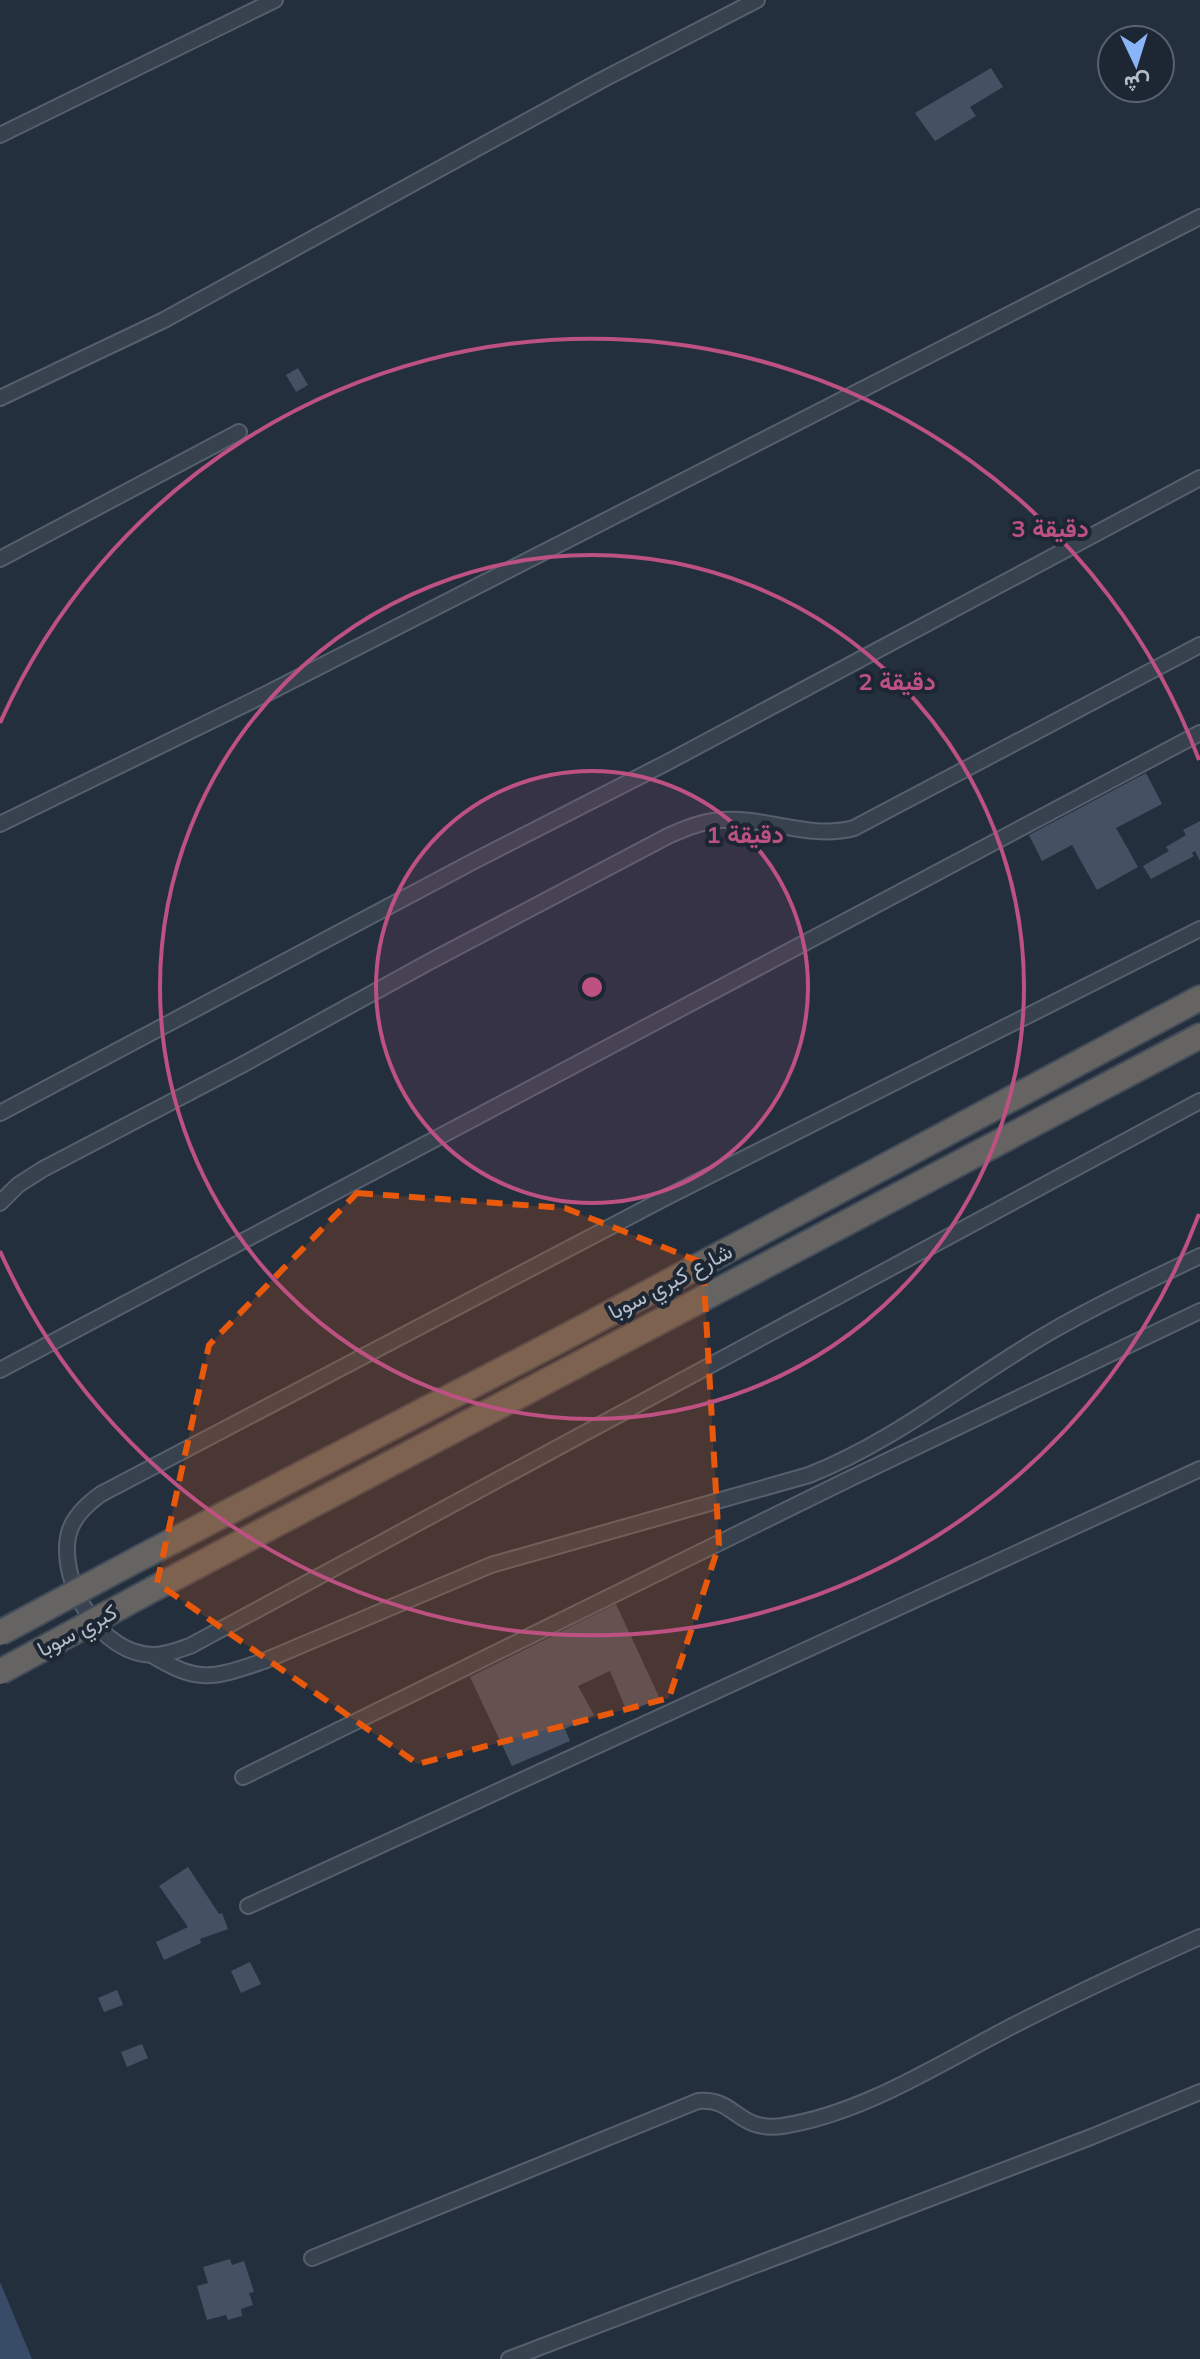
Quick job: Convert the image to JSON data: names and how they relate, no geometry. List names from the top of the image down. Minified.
{"streets":{"highway":["شارع كبري سوبا","كبري سوبا"]},"crossings":[["شارع كبري سوبا","كبري سوبا"]],"north":"bottom","rings":["3 دقيقة","2 دقيقة","1 دقيقة"]}
